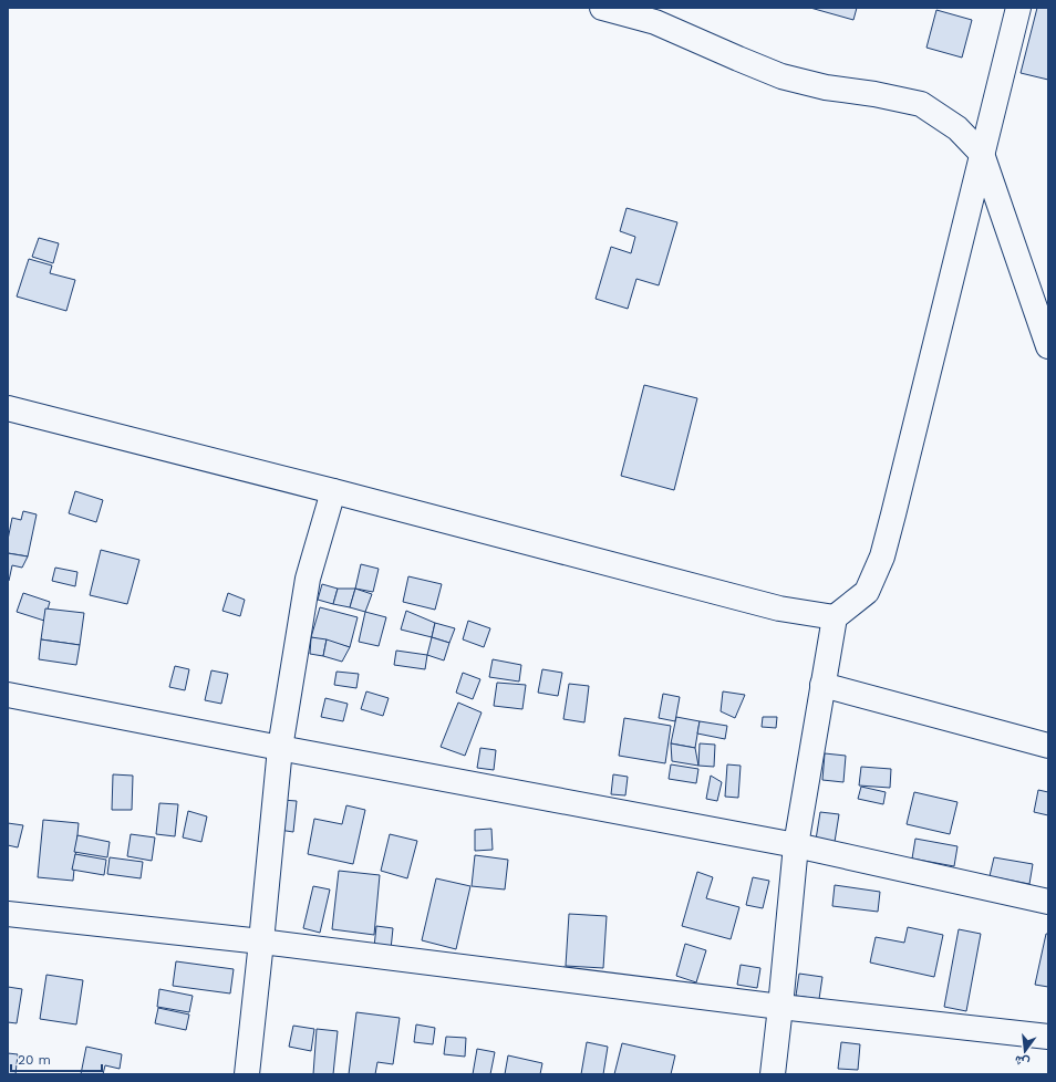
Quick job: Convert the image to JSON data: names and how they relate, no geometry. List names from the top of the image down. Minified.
{"scale_bar":"20 m","north":"bottom"}
